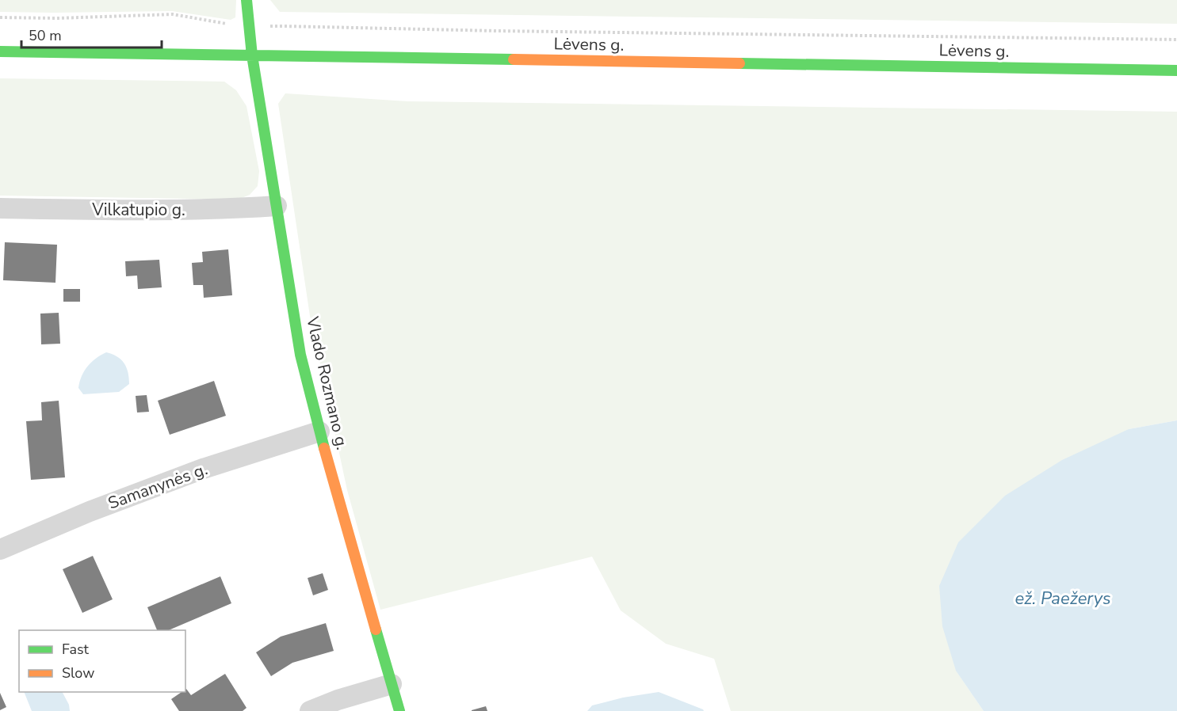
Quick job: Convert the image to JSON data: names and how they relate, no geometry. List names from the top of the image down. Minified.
{"streets":{"main road":["Lėvens g.","Vlado Rozmano g."],"street":["Vilkatupio g.","Samanynės g."]},"crossings":[["Lėvens g.","Vlado Rozmano g."],["Vilkatupio g.","Vlado Rozmano g."],["Vlado Rozmano g.","Samanynės g."]],"water":["ež. Paežerys"],"legend":["Fast","Slow"],"scale_bar":"50 m"}
